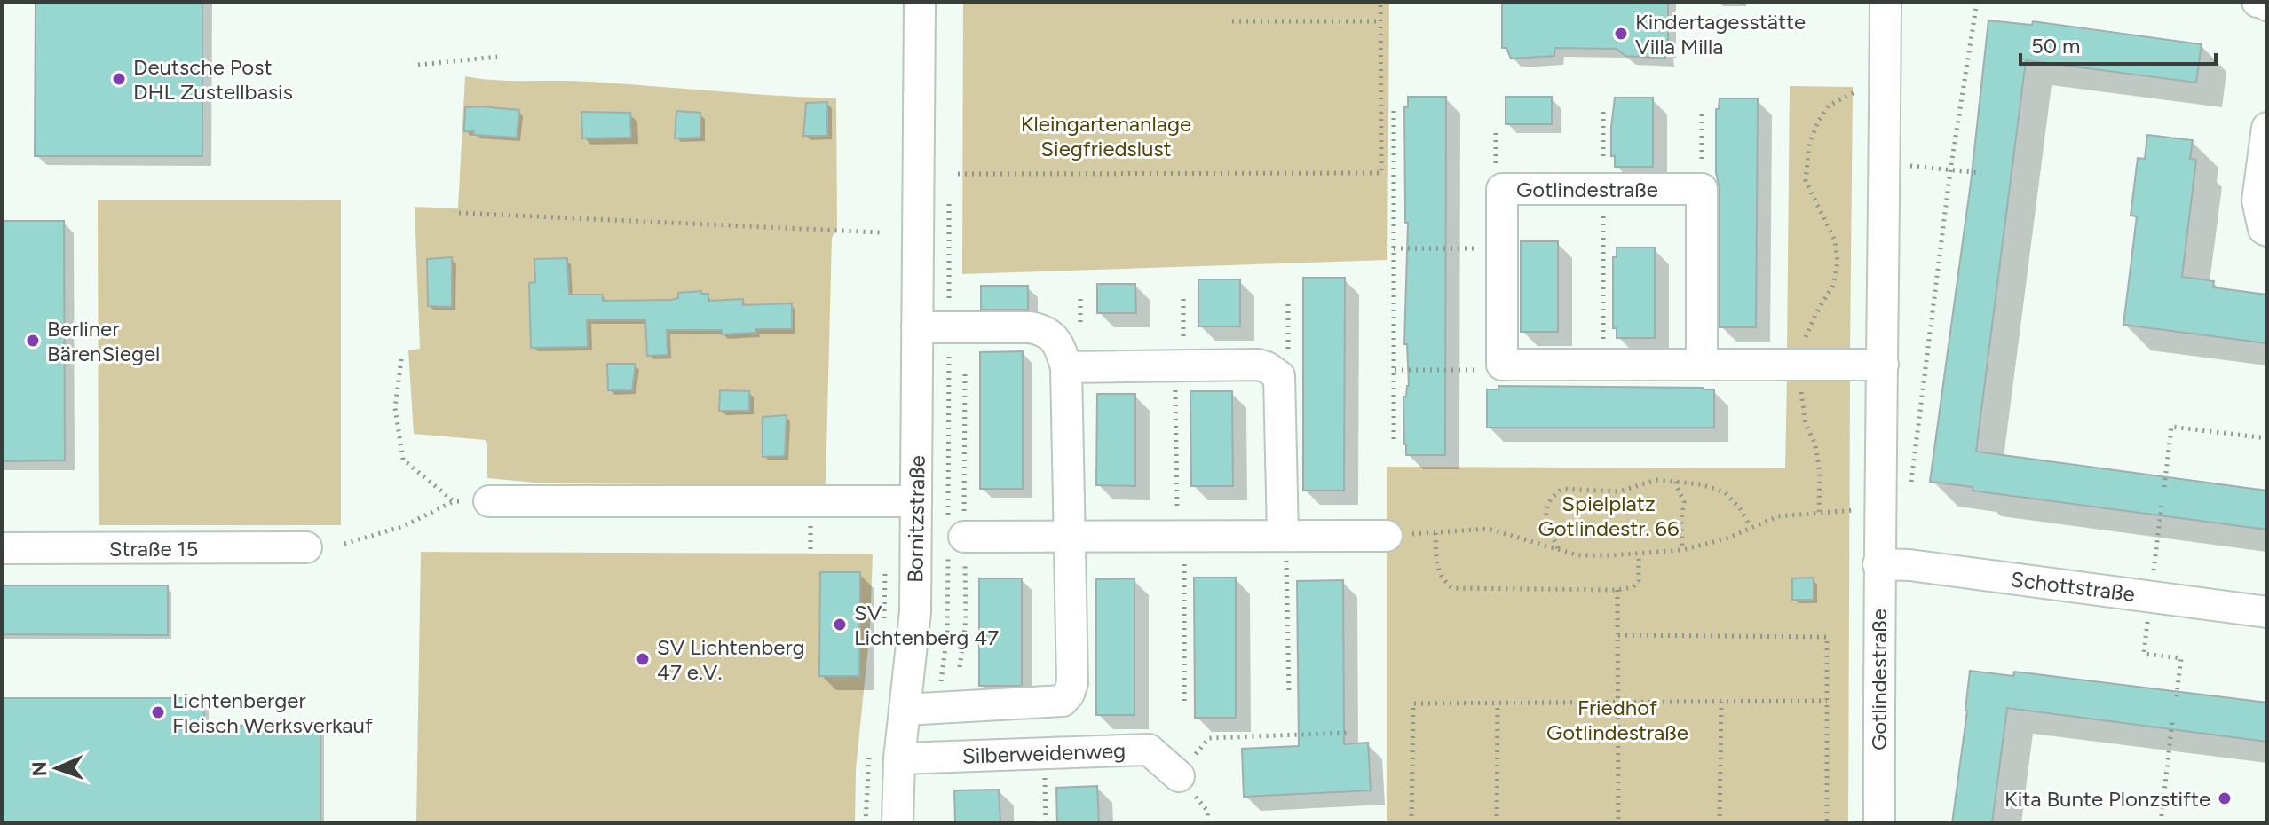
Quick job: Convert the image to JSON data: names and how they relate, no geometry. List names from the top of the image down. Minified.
{"streets":{"street":["Gotlindestraße","Bornitzstraße","Straße 15","Schottstraße","Silberweidenweg"]},"crossings":[["Gotlindestraße","Schottstraße"],["Bornitzstraße","Silberweidenweg"]],"parks":["Kleingartenanlage Siegfriedslust","Spielplatz Gotlindestr. 66","Friedhof Gotlindestraße"],"places":["Kindertagesstätte Villa Milla","Deutsche Post DHL Zustellbasis","Berliner BärenSiegel","SV Lichtenberg 47","SV Lichtenberg 47 e.V.","Lichtenberger Fleisch Werksverkauf","Kita Bunte Plonzstifte"],"scale_bar":"50 m","north":"left"}
